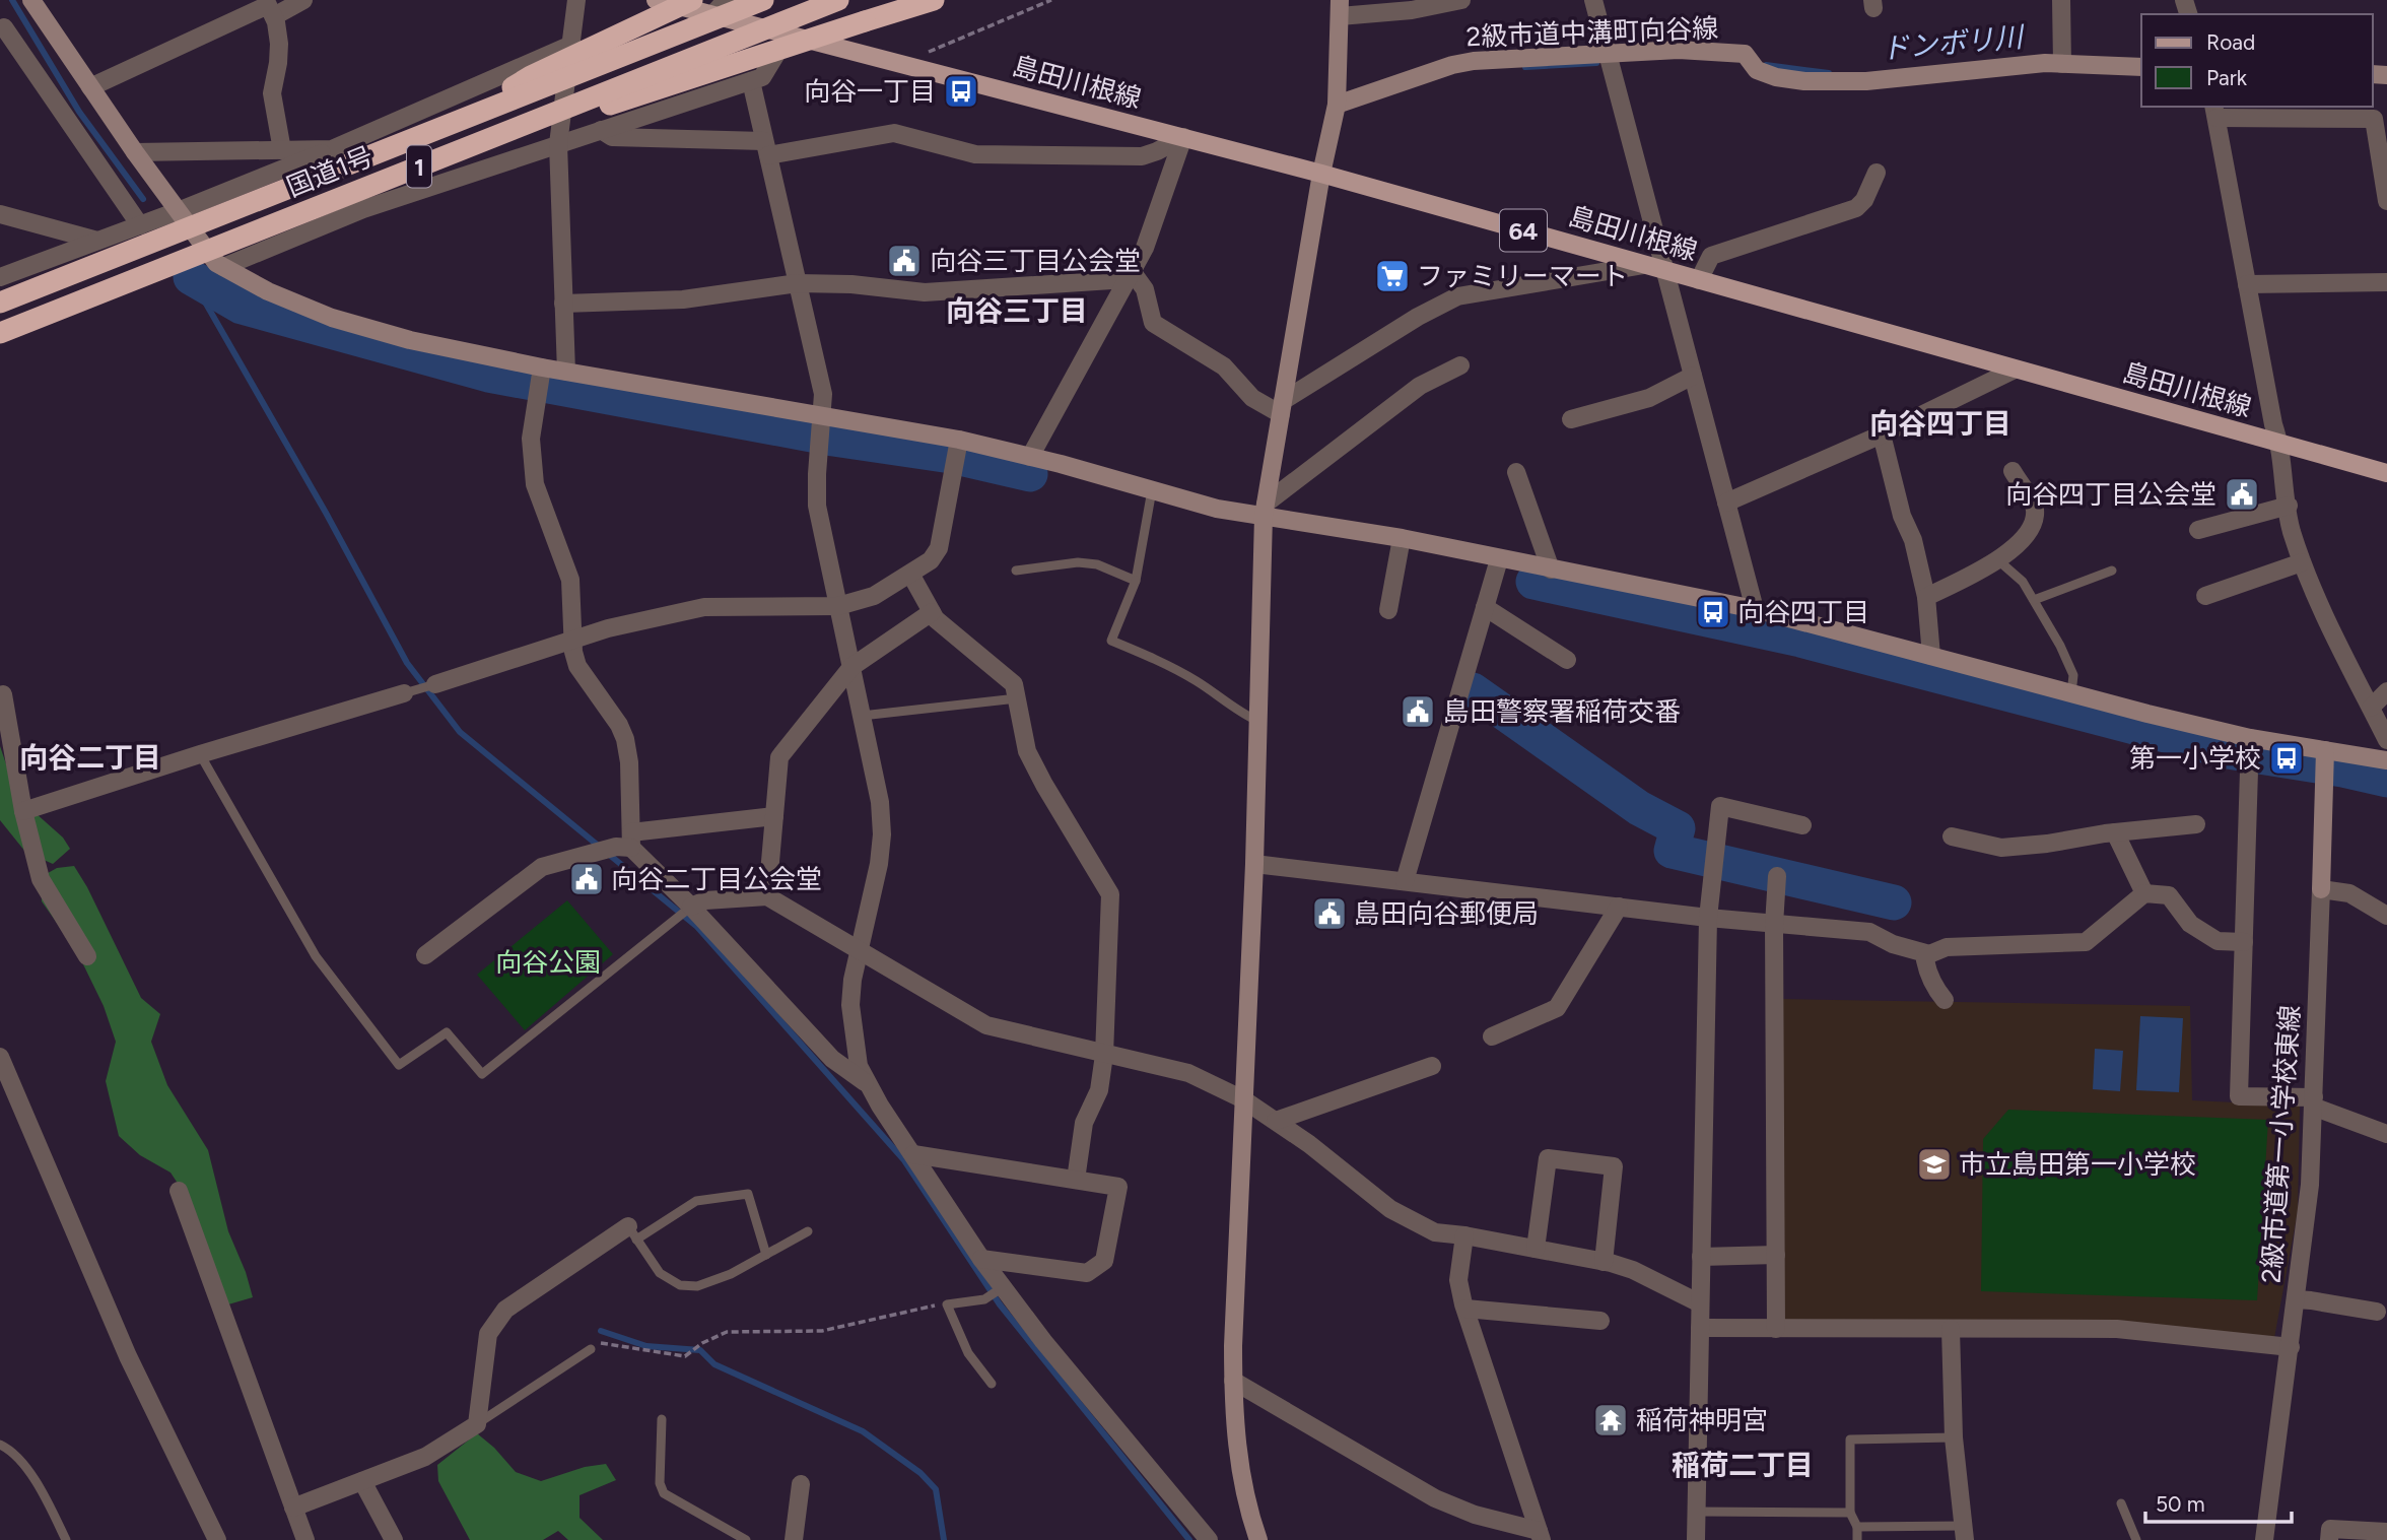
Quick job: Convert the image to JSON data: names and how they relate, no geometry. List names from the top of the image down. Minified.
{"streets":{"highway":["1","国道1号"],"main road":["島田川根線","64"],"street":["2級市道中溝町向谷線","2級市道第一小学校東線"]},"districts":["向谷三丁目","向谷四丁目","向谷二丁目","稲荷二丁目"],"water":["ドンボリ川"],"parks":["向谷公園"],"places":{"bus stop":["向谷一丁目","向谷四丁目","第一小学校"],"public building":["向谷三丁目公会堂","向谷四丁目公会堂","島田警察署稲荷交番","向谷二丁目公会堂","島田向谷郵便局"],"supermarket":["ファミリーマート"],"school or university":["市立島田第一小学校"],"temple":["稲荷神明宮"]},"legend":["Road","Park"],"scale_bar":"50 m"}
